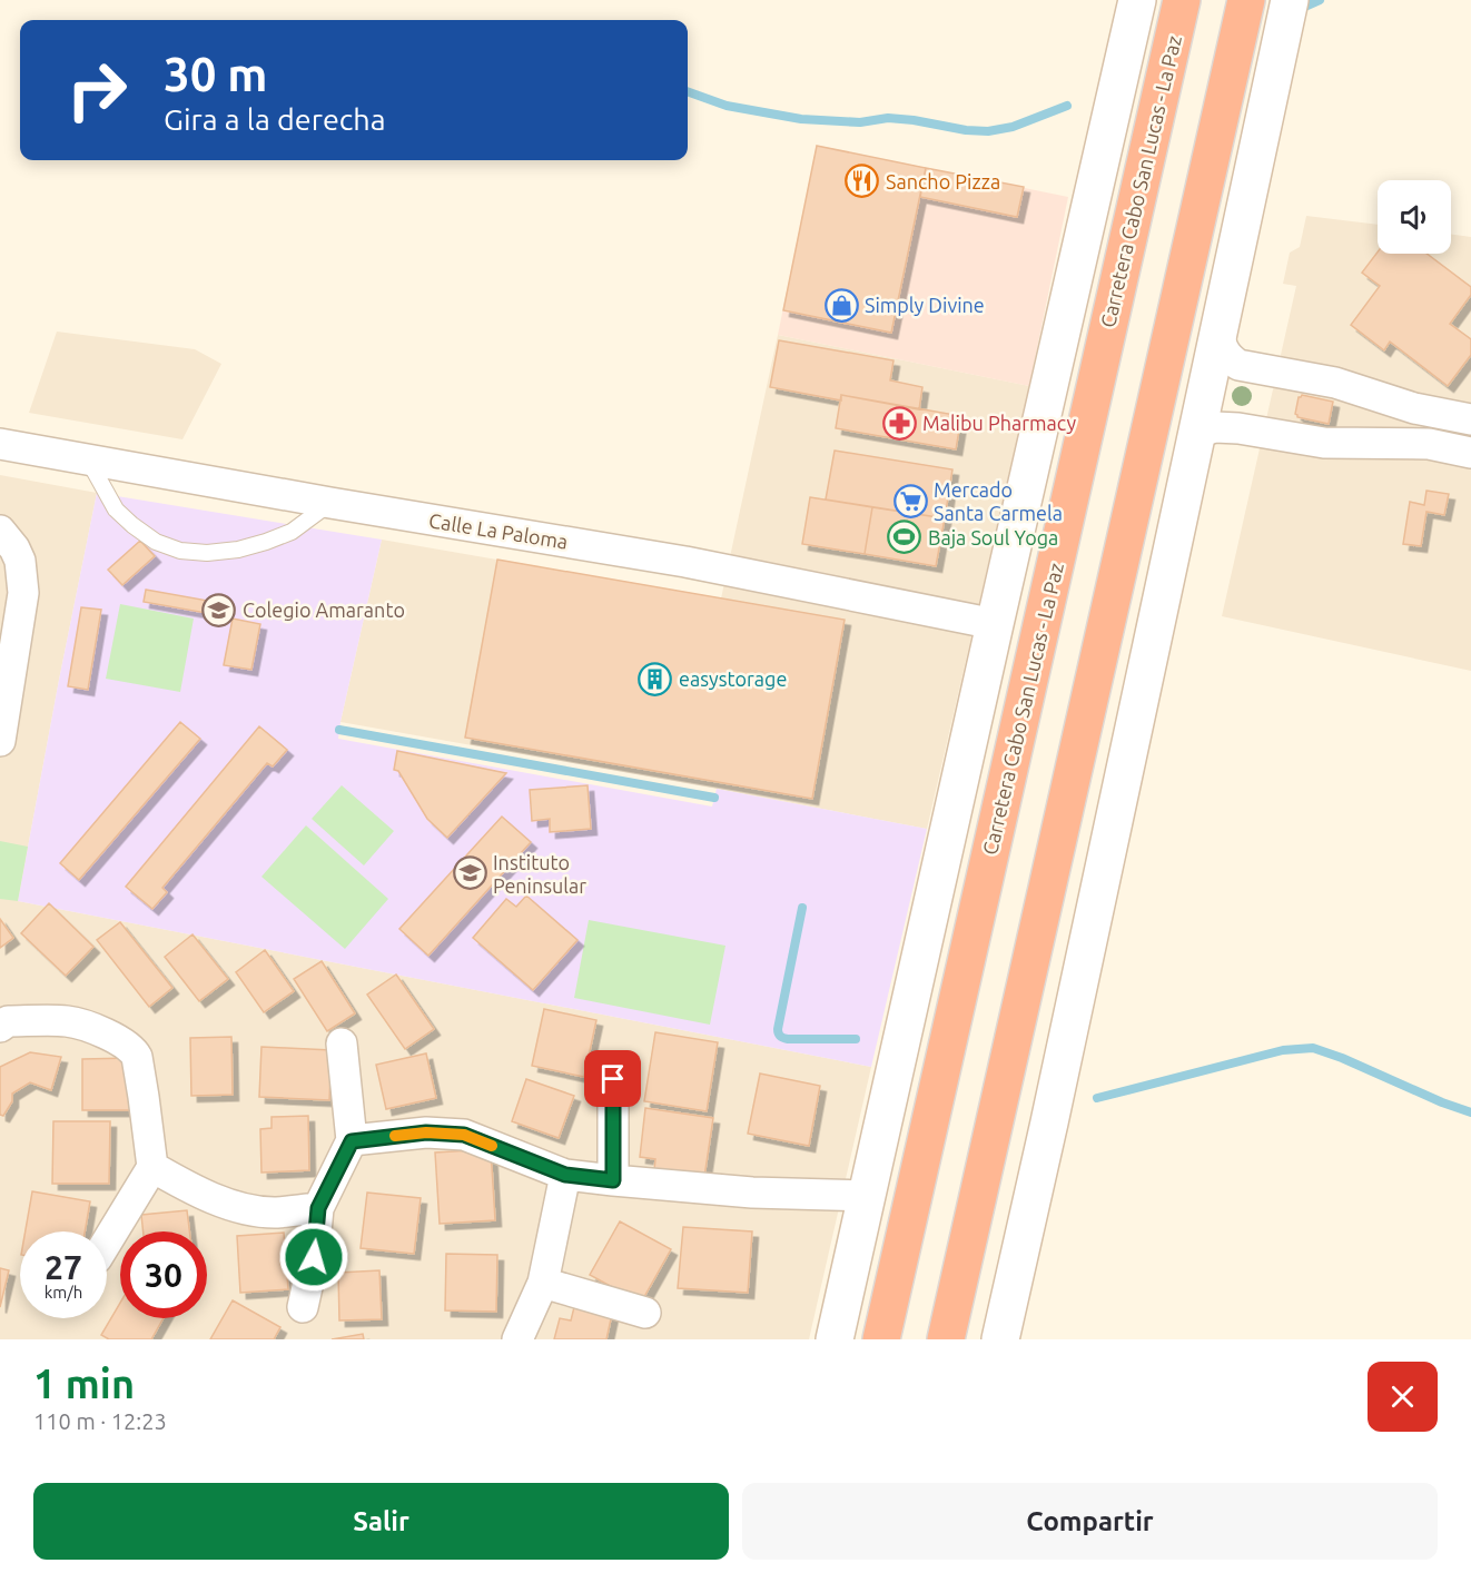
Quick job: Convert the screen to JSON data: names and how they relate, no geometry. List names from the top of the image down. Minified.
{"streets":{"highway":["Carretera Cabo San Lucas - La Paz"],"street":["Calle La Paloma"]},"places":{"restaurant":["Sancho Pizza"],"shop":["Simply Divine"],"pharmacy":["Malibu Pharmacy"],"supermarket":["Mercado Santa Carmela"],"sports":["Baja Soul Yoga"],"school or university":["Colegio Amaranto","Instituto Peninsular"],"building":["easystorage"]},"page":{"turn":["30 m","Gira a la derecha"],"speed":"27 km/h","limit":"30","heading":["1 min","110 m · 12:23"],"buttons":["Salir","Compartir"]}}
